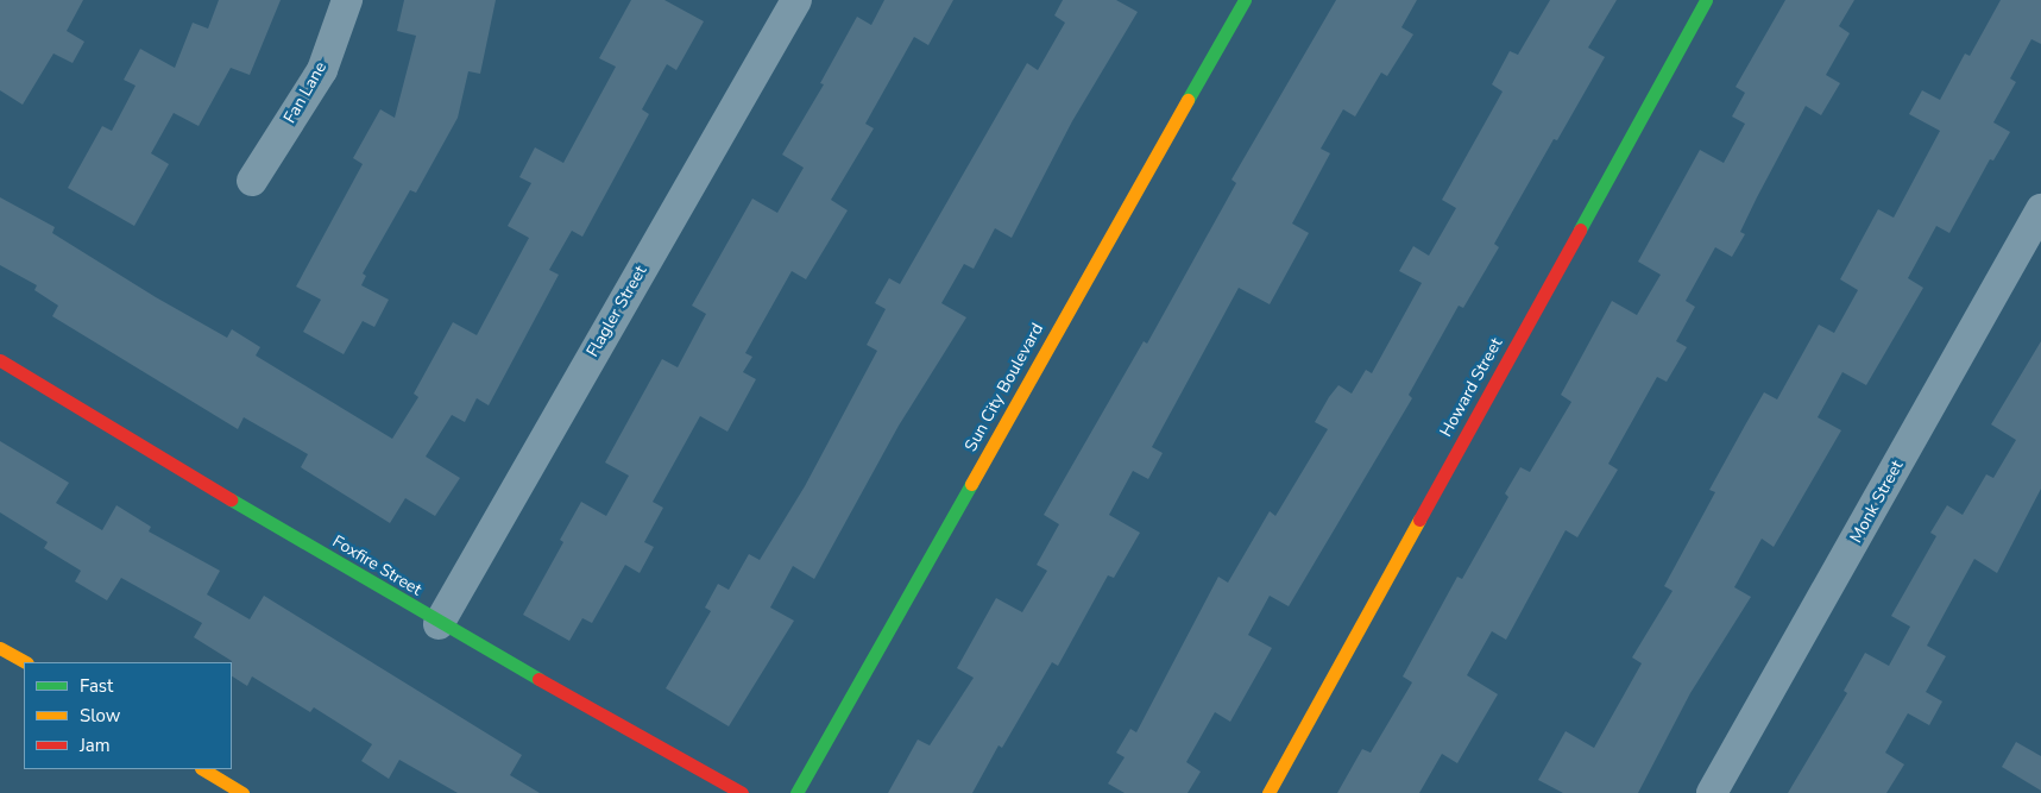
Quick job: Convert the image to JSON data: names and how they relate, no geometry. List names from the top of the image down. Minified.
{"streets":{"street":["Fan Lane","Flagler Street","Sun City Boulevard","Howard Street","Monk Street","Foxfire Street"]},"crossings":[["Flagler Street","Foxfire Street"]],"legend":["Fast","Slow","Jam"]}
